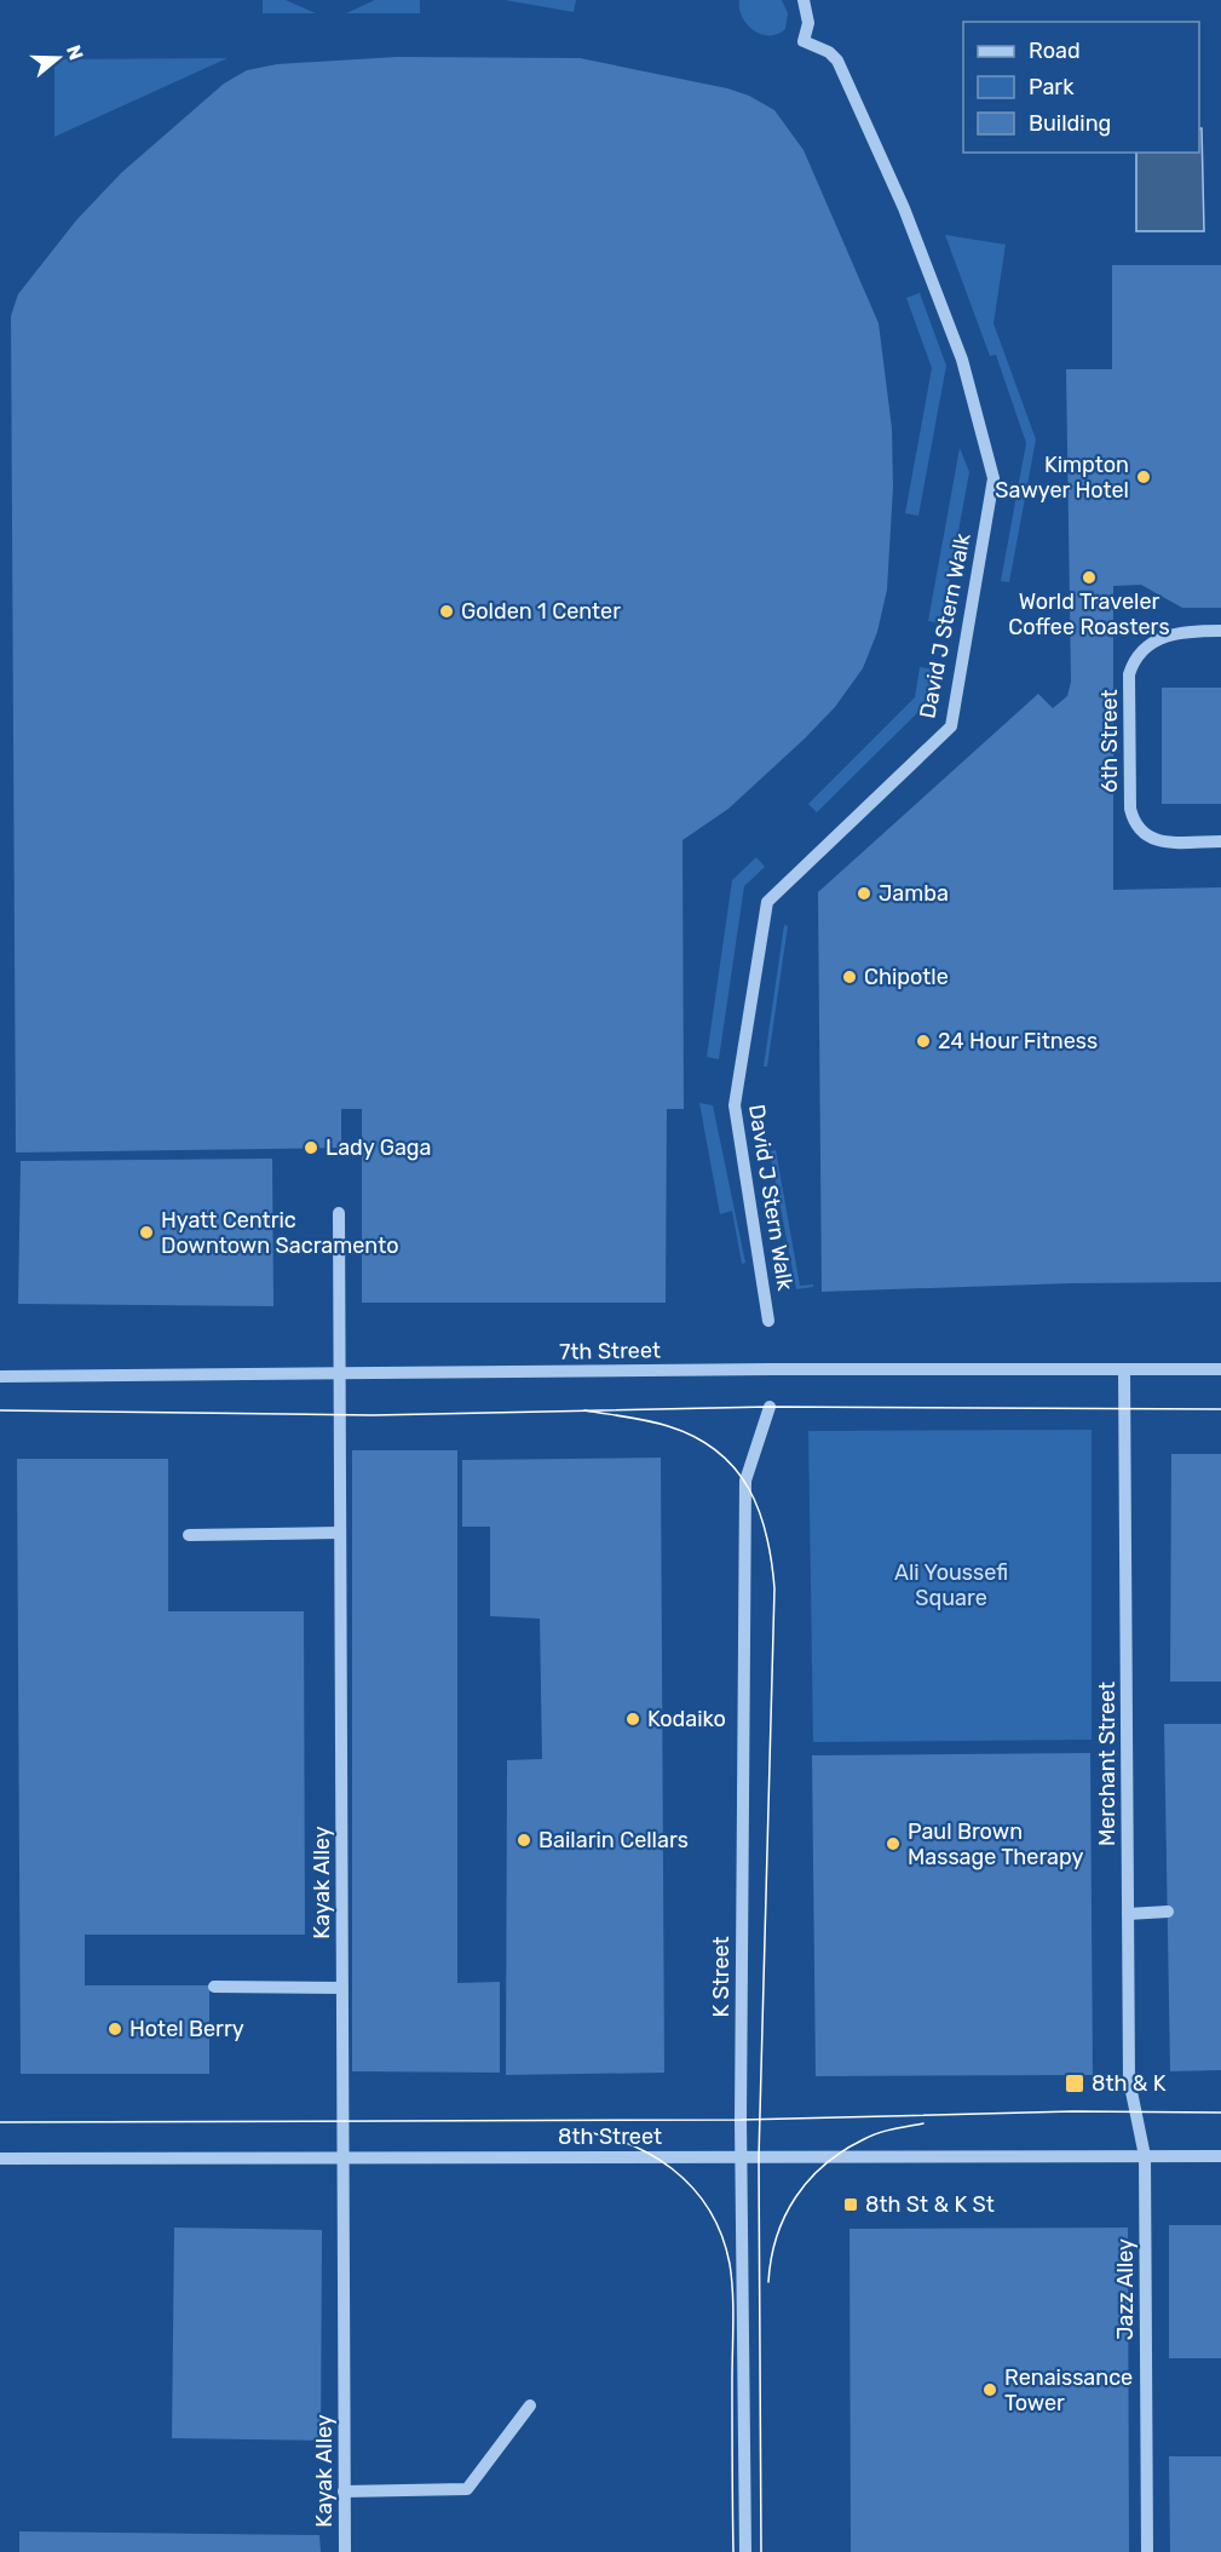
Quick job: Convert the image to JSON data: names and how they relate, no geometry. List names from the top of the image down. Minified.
{"streets":{"street":["David J Stern Walk","6th Street","7th Street","Merchant Street","Kayak Alley","K Street","8th Street","Jazz Alley"]},"crossings":[["7th Street","Merchant Street"],["7th Street","Kayak Alley"],["Merchant Street","8th Street"],["Merchant Street","Jazz Alley"],["Kayak Alley","8th Street"],["K Street","8th Street"],["8th Street","Jazz Alley"]],"parks":["Ali Youssefi Square"],"places":{"other":["Kimpton Sawyer Hotel","World Traveler Coffee Roasters","Golden 1 Center","Jamba","Chipotle","24 Hour Fitness","Lady Gaga","Hyatt Centric Downtown Sacramento","Kodaiko","Bailarin Cellars","Paul Brown Massage Therapy","Hotel Berry","Renaissance Tower"],"transit":["8th & K","8th St & K St"]},"legend":["Road","Park","Building"],"north":"right"}
